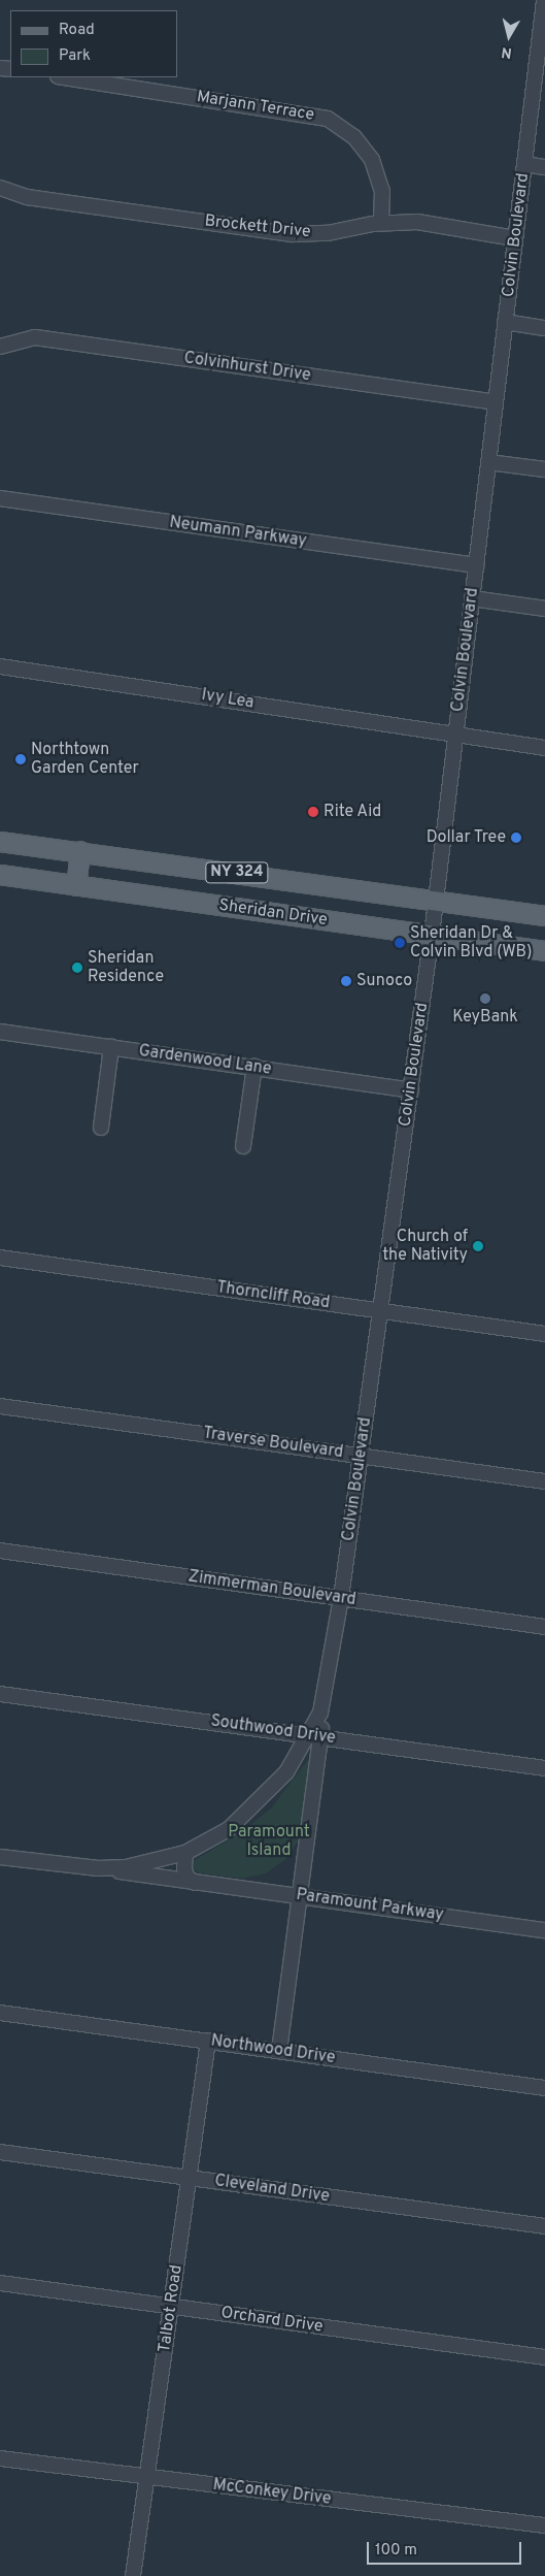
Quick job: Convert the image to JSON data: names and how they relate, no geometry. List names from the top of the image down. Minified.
{"streets":{"main road":["NY 324","Sheridan Drive"],"street":["Marjann Terrace","Brockett Drive","Colvin Boulevard","Colvinhurst Drive","Neumann Parkway","Ivy Lea","Gardenwood Lane","Thorncliff Road","Traverse Boulevard","Zimmerman Boulevard","Southwood Drive","Paramount Parkway","Northwood Drive","Cleveland Drive","Talbot Road","Orchard Drive","McConkey Drive"]},"crossings":[["Marjann Terrace","Brockett Drive"],["Brockett Drive","Colvin Boulevard"],["Colvin Boulevard","Colvinhurst Drive"],["Colvin Boulevard","Neumann Parkway"],["Colvin Boulevard","Ivy Lea"],["Colvin Boulevard","Sheridan Drive"],["Colvin Boulevard","Gardenwood Lane"],["Colvin Boulevard","Thorncliff Road"],["Colvin Boulevard","Traverse Boulevard"],["Colvin Boulevard","Zimmerman Boulevard"],["Colvin Boulevard","Southwood Drive"],["Colvin Boulevard","Paramount Parkway"],["Colvin Boulevard","Northwood Drive"],["Northwood Drive","Talbot Road"],["Cleveland Drive","Talbot Road"],["Talbot Road","Orchard Drive"],["Talbot Road","McConkey Drive"]],"parks":["Paramount Island"],"places":["Northtown Garden Center","Rite Aid","Dollar Tree","Sheridan Dr & Colvin Blvd (WB)","Sheridan Residence","Sunoco","KeyBank","Church of the Nativity"],"legend":["Road","Park"],"scale_bar":"100 m","north":"bottom"}
